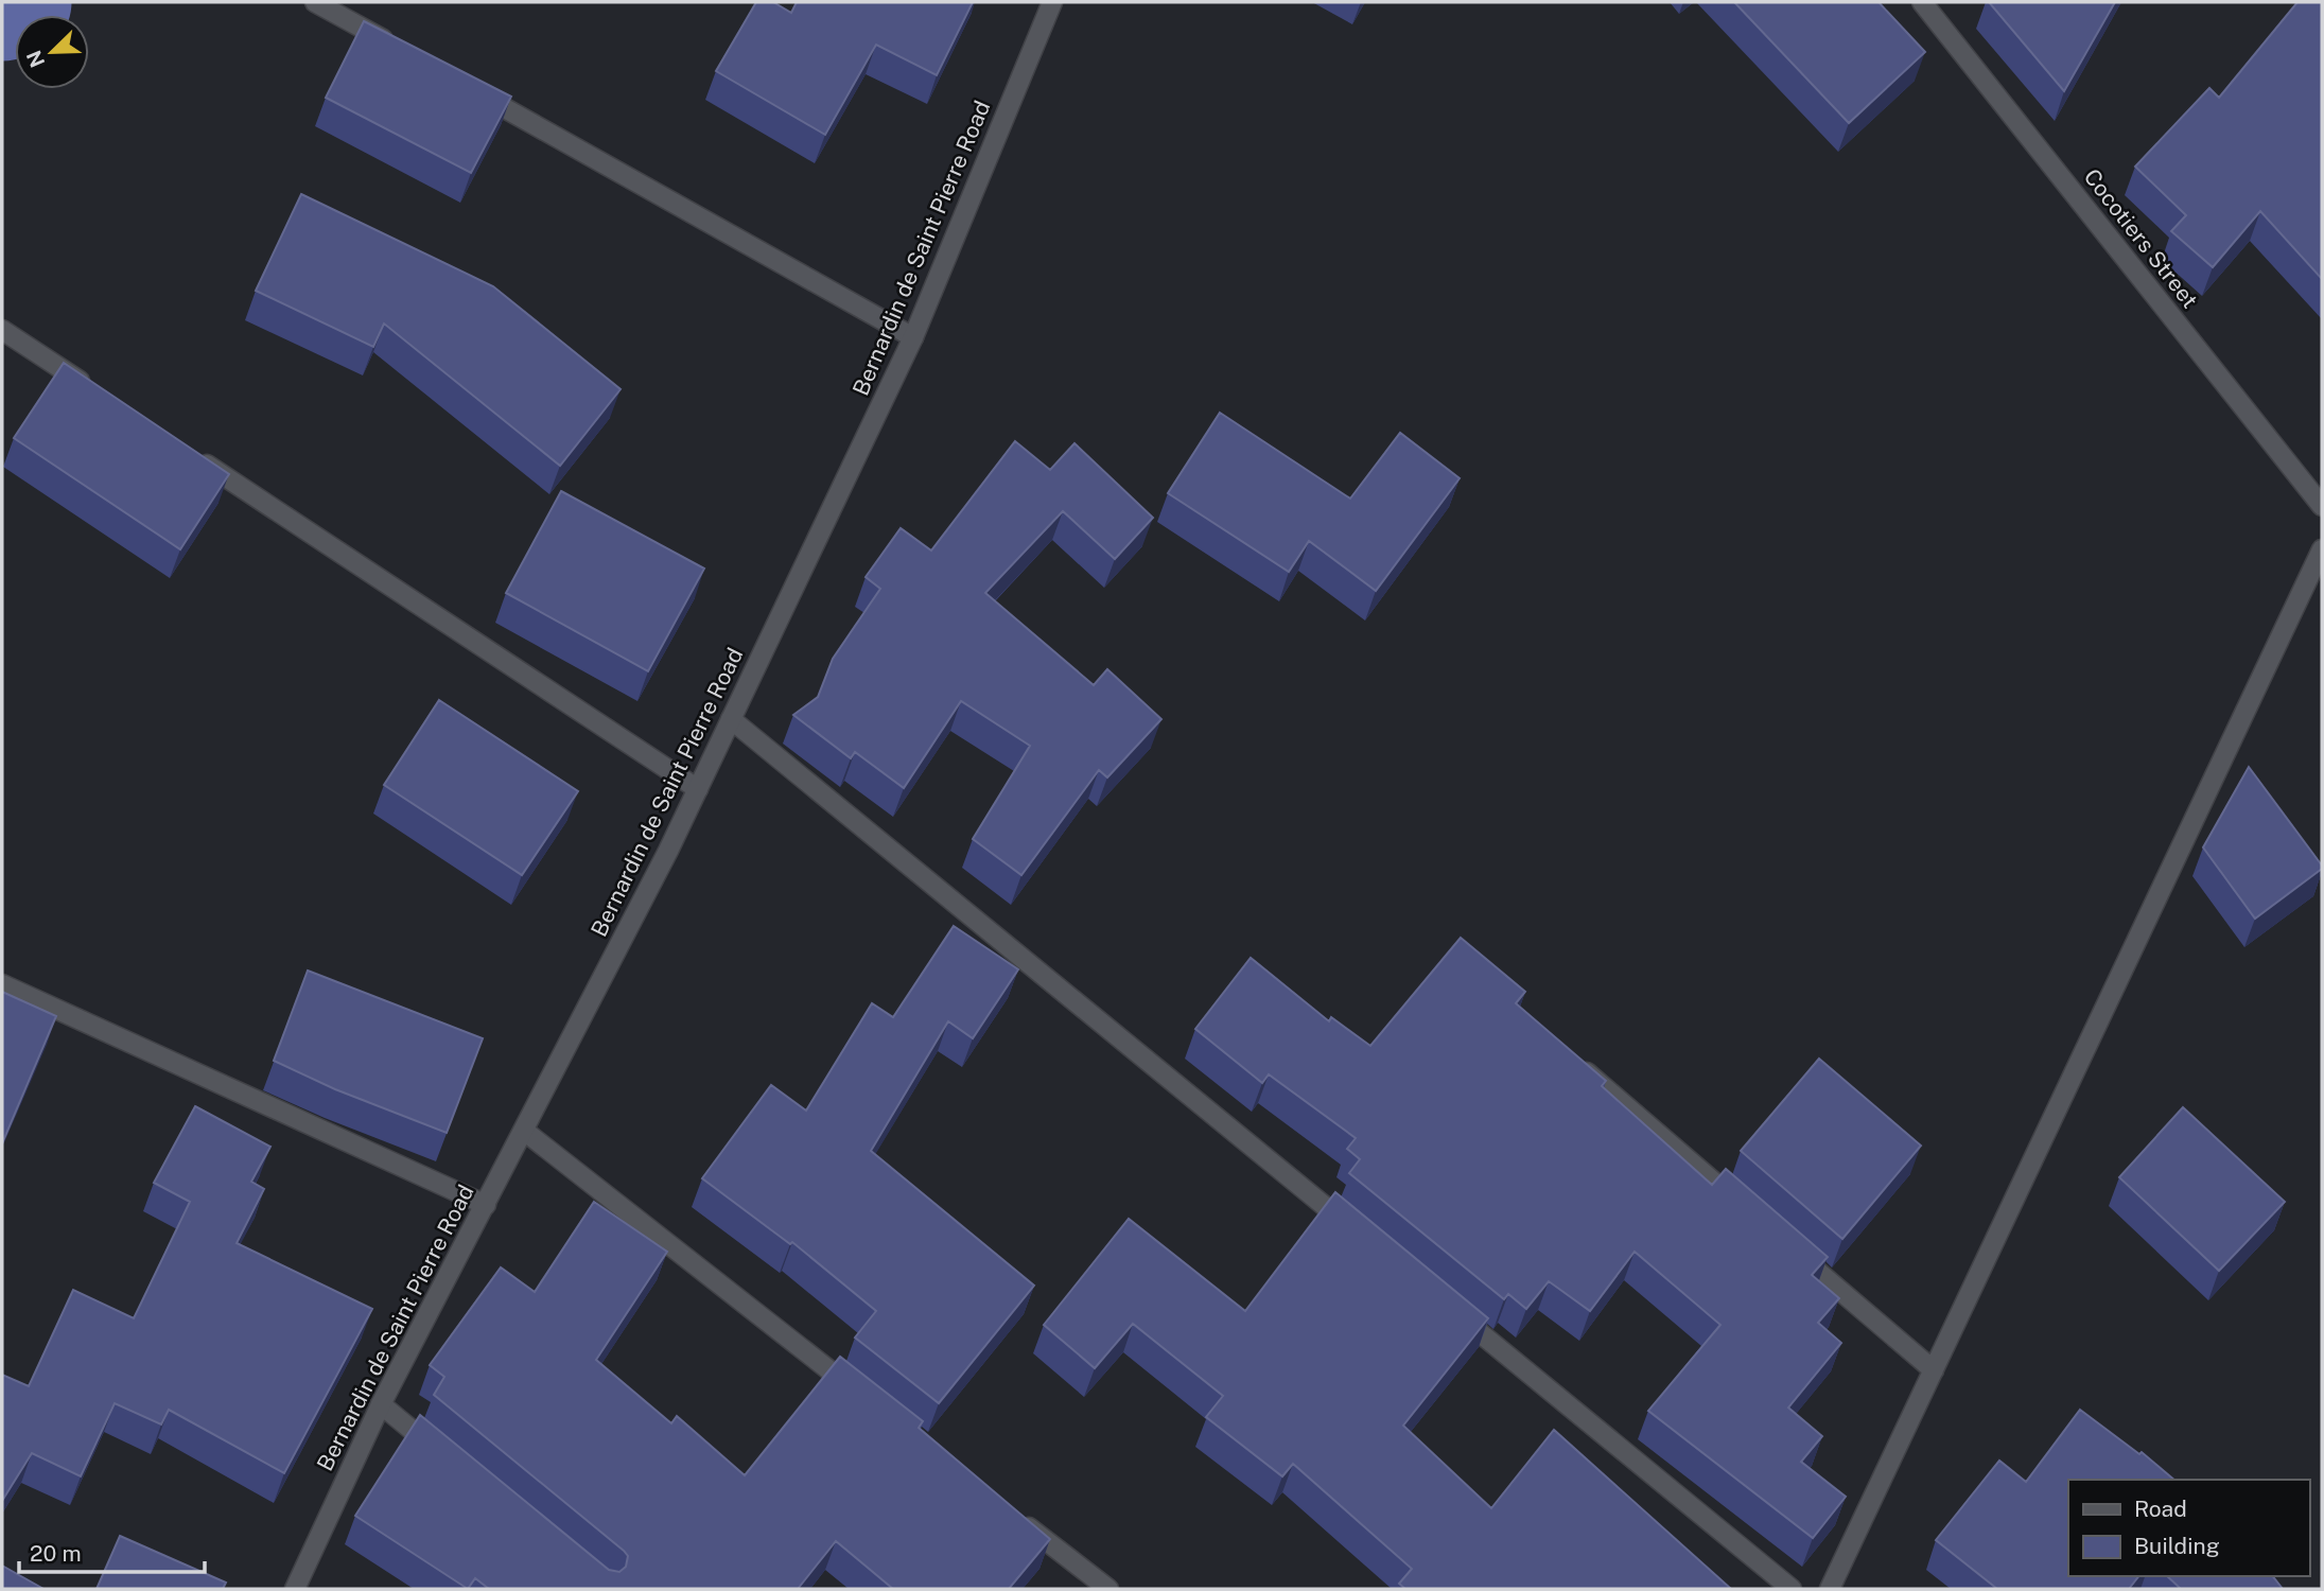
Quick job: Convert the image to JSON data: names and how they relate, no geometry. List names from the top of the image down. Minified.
{"streets":{"street":["Cocotiers Street","Bernardin de Saint Pierre Road"]},"legend":["Road","Building"],"scale_bar":"20 m","north":"bottom left"}
